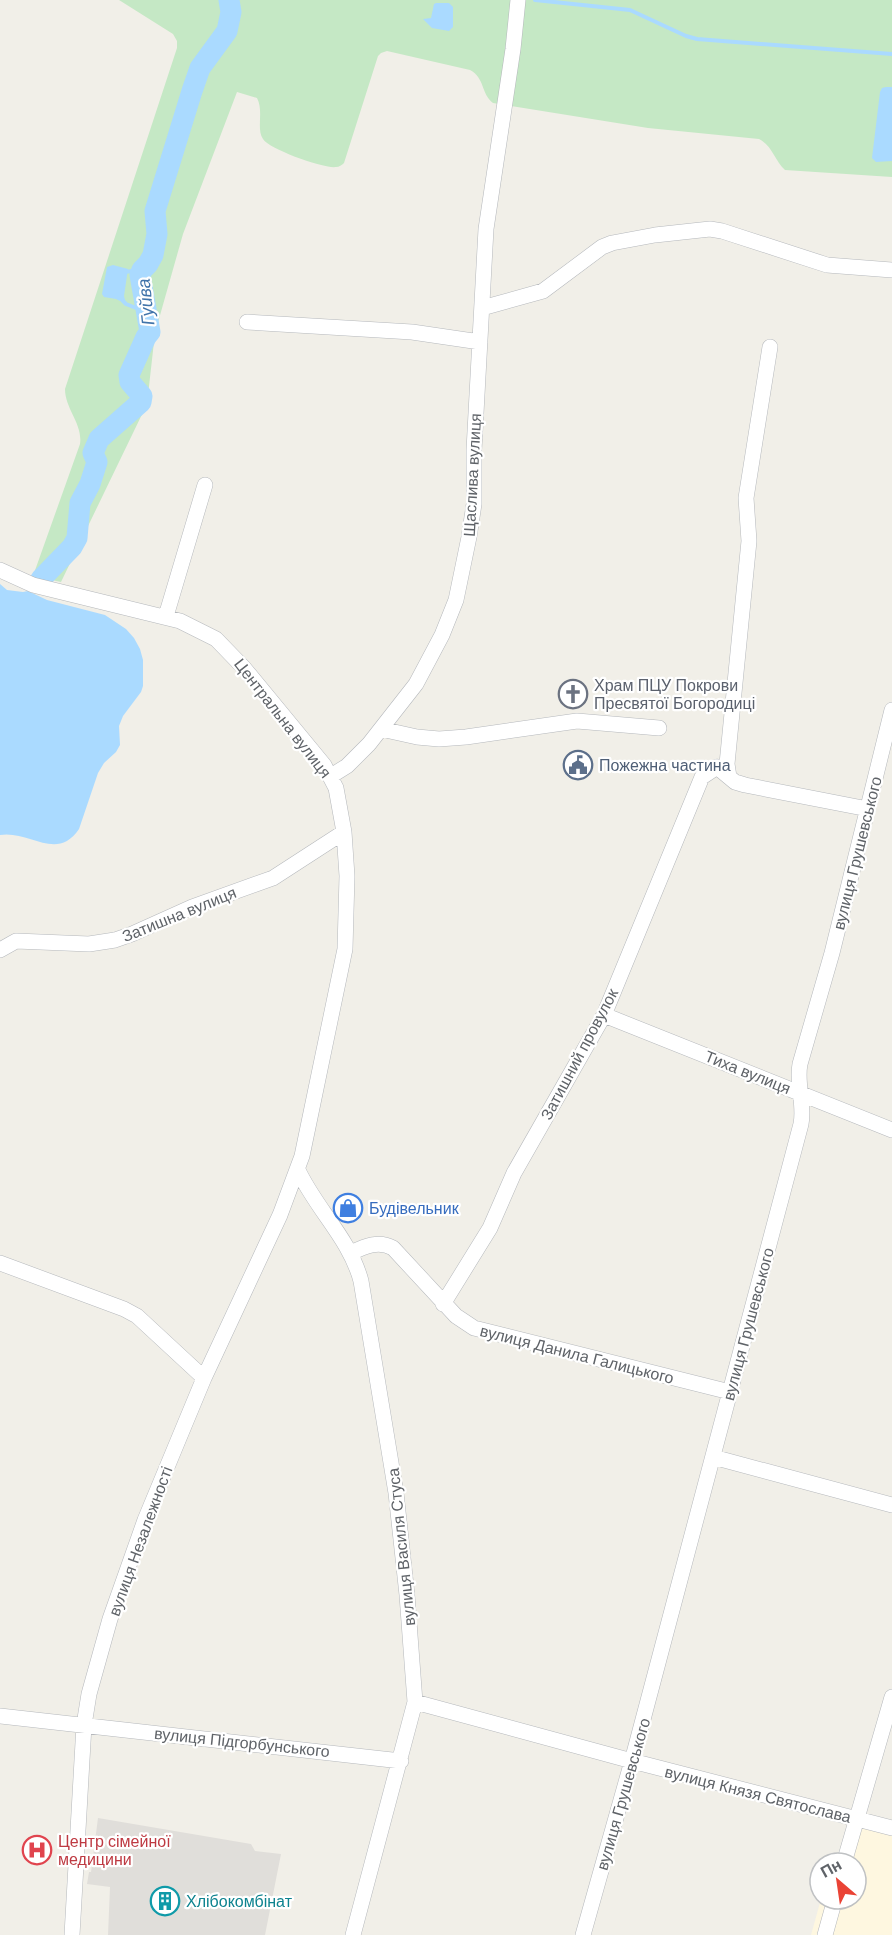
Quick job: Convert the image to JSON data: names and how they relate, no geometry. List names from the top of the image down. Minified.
{"streets":{"street":["Щаслива вулиця","Центральна вулиця","вулиця Грушевського","Затишна вулиця","Затишний провулок","Тиха вулиця","вулиця Данила Галицького","вулиця Незалежності","вулиця Василя Стуса","вулиця Підгорбунського","вулиця Князя Святослава"]},"crossings":[["Щаслива вулиця","Центральна вулиця"],["Центральна вулиця","Затишна вулиця"],["Центральна вулиця","вулиця Незалежності"],["Центральна вулиця","вулиця Василя Стуса"],["вулиця Грушевського","Тиха вулиця"],["вулиця Грушевського","вулиця Данила Галицького"],["вулиця Грушевського","вулиця Князя Святослава"],["Затишний провулок","Тиха вулиця"],["Затишний провулок","вулиця Данила Галицького"],["вулиця Данила Галицького","вулиця Василя Стуса"],["вулиця Незалежності","вулиця Василя Стуса"],["вулиця Незалежності","вулиця Підгорбунського"],["вулиця Василя Стуса","вулиця Підгорбунського"],["вулиця Василя Стуса","вулиця Князя Святослава"]],"water":["Гуйва"],"places":{"church":["Храм ПЦУ Покрови Пресвятої Богородиці"],"public building":["Пожежна частина"],"shop":["Будівельник"],"hospital":["Центр сімейної медицини"],"building":["Хлібокомбінат"]},"north":"top left"}
